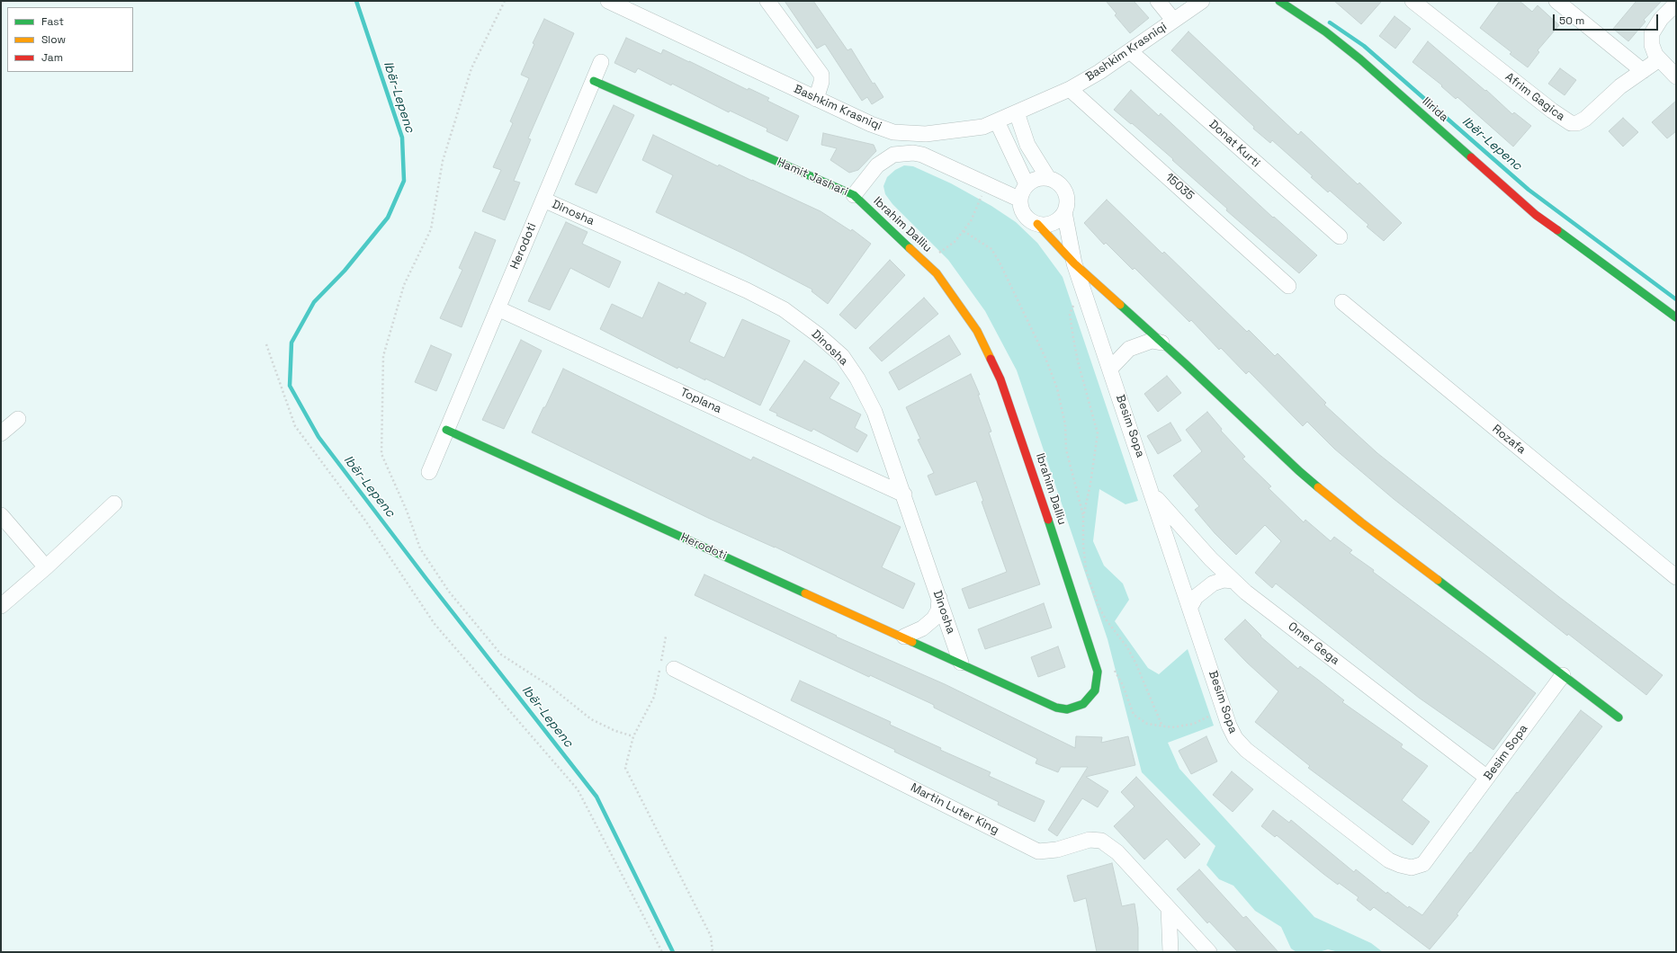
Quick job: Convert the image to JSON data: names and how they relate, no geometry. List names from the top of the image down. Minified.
{"streets":{"street":["Bashkim Krasniqi","Afrim Gagica","Ilirida","Donat Kurti","Hamit Jashari","15035","Dinosha","Ibrahim Dalliu","Herodoti","Toplana","Besim Sopa","Rozafa","Omer Gega","Martin Luter King"]},"crossings":[["Bashkim Krasniqi","Donat Kurti"],["Bashkim Krasniqi","15035"],["Bashkim Krasniqi","Besim Sopa"],["Hamit Jashari","Ibrahim Dalliu"],["Hamit Jashari","Herodoti"],["Hamit Jashari","Besim Sopa"],["Dinosha","Ibrahim Dalliu"],["Dinosha","Herodoti"],["Dinosha","Toplana"],["Ibrahim Dalliu","Herodoti"],["Herodoti","Toplana"],["Besim Sopa","Omer Gega"]],"water":["Ibër-Lepenc"],"legend":["Fast","Slow","Jam"],"scale_bar":"50 m"}
